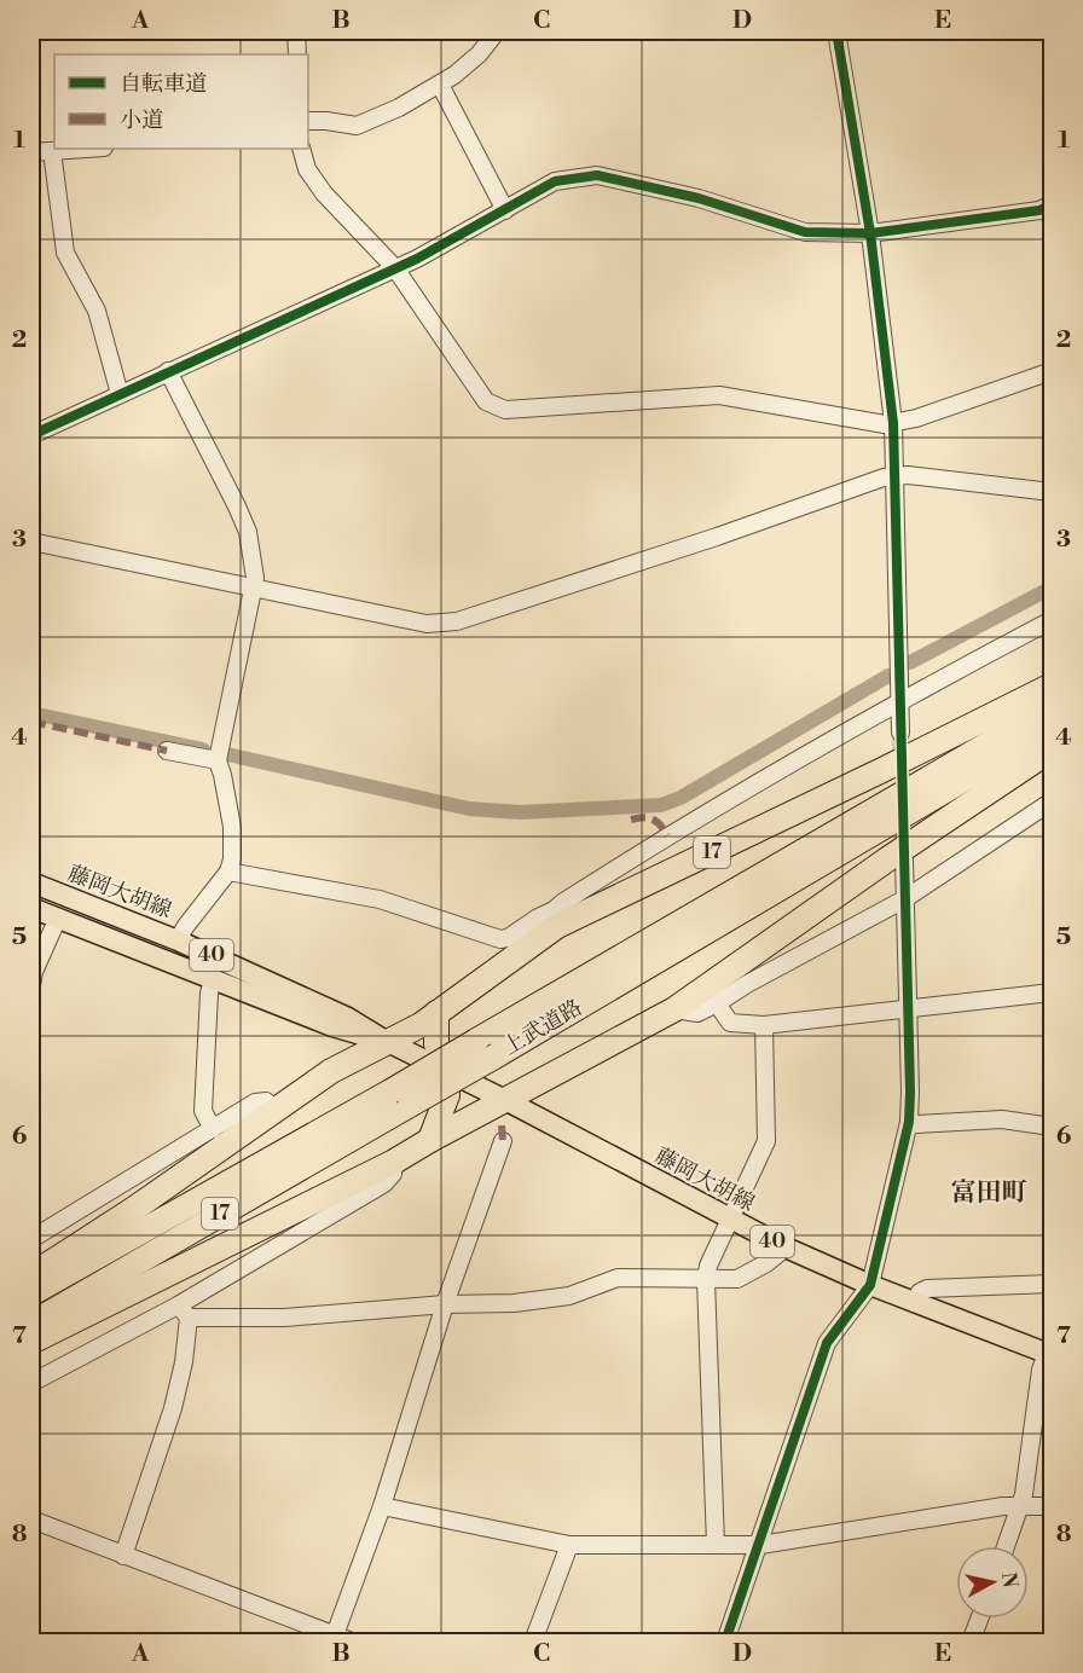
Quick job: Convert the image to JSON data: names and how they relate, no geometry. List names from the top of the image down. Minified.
{"streets":{"highway":["17","上武道路"],"main road":["藤岡大胡線","40"]},"crossings":[["17","藤岡大胡線"]],"districts":["富田町"],"legend":["自転車道","小道"],"north":"right","grid":{"columns":["A","B","C","D","E"],"rows":["1","2","3","4","5","6","7","8"]}}
